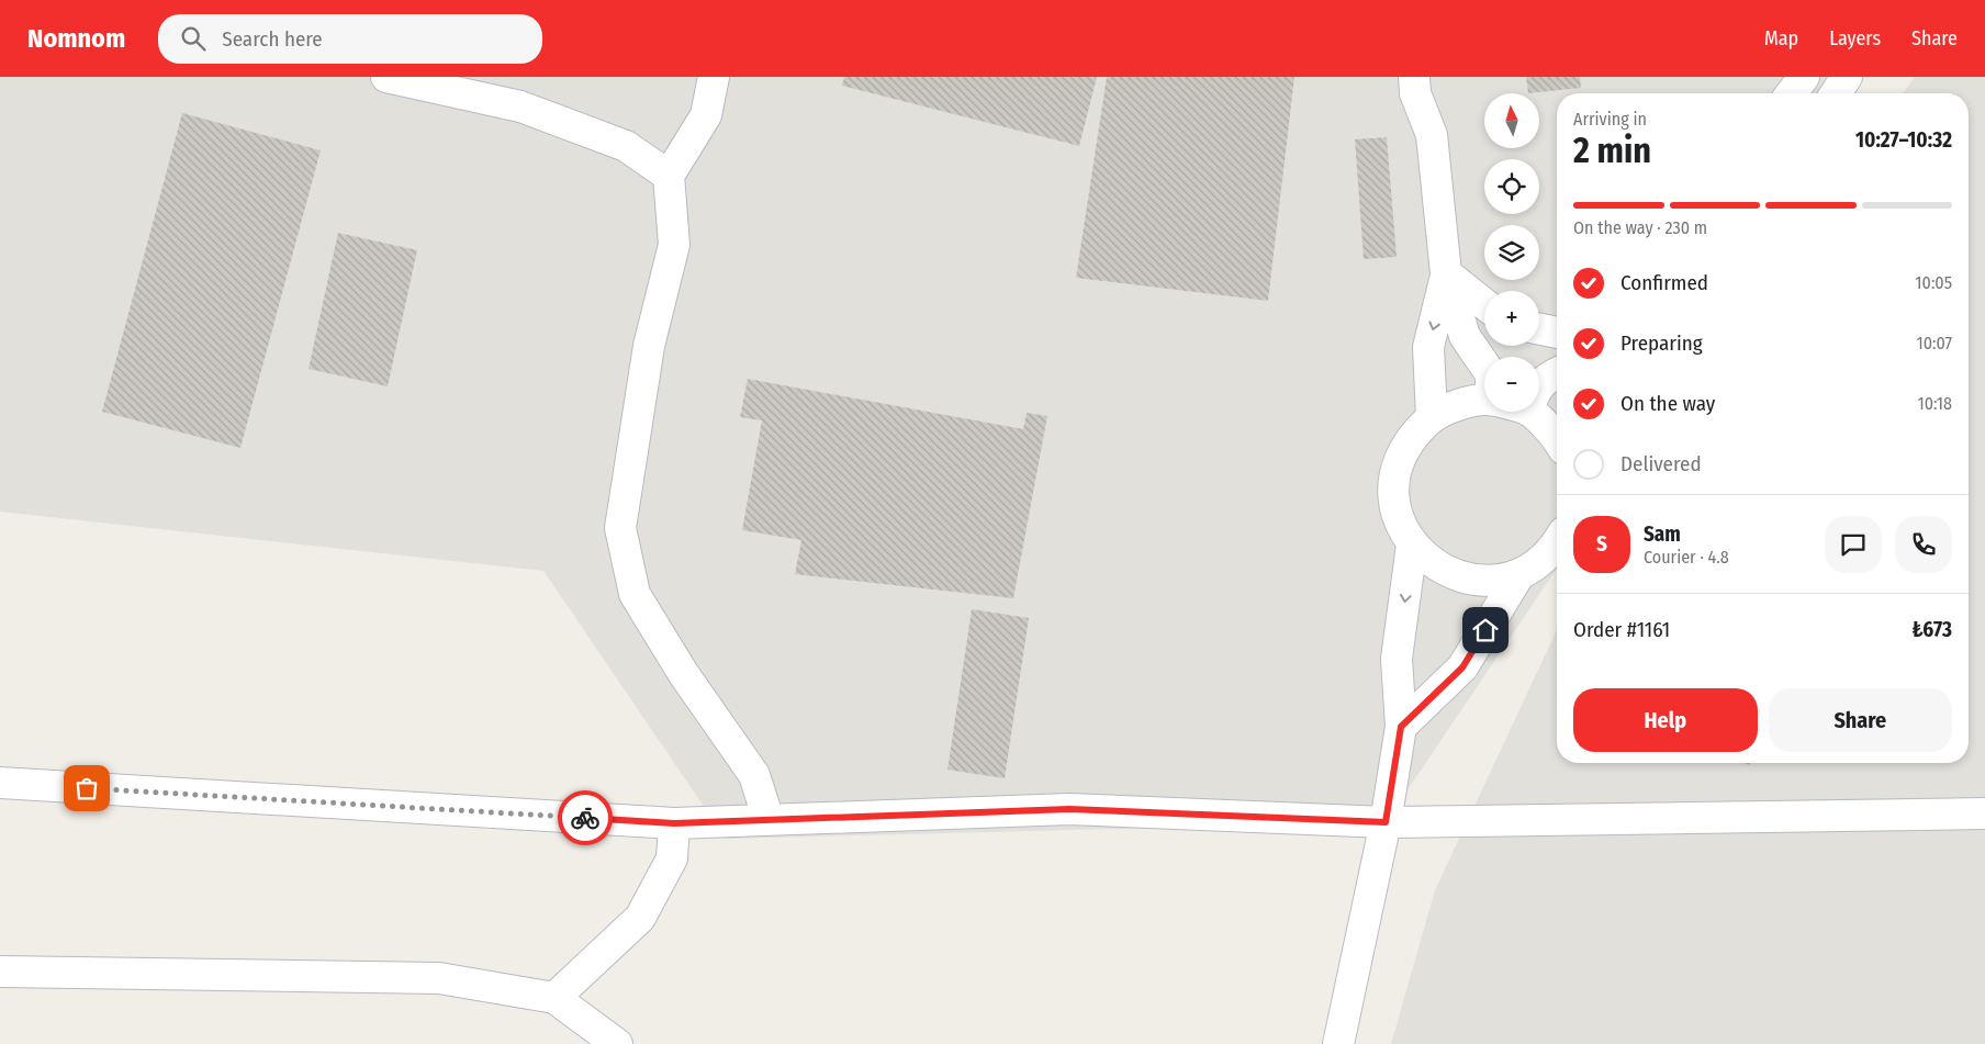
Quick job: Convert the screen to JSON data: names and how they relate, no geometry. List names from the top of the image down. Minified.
{"north":"top","page":{"header":"Nomnom","search":"Search here","nav":["Map","Layers","Share"],"map_buttons":["+","−"],"heading":["2 min","Arriving in","10:27–10:32"],"panel":["Sam","Courier · 4.8","Order #1161","₺673"],"bar":"On the way · 230 m","list":[["Confirmed","10:05"],["Preparing","10:07"],["On the way","10:18"],"Delivered"],"round":"S","buttons":["Help","Share"]}}
